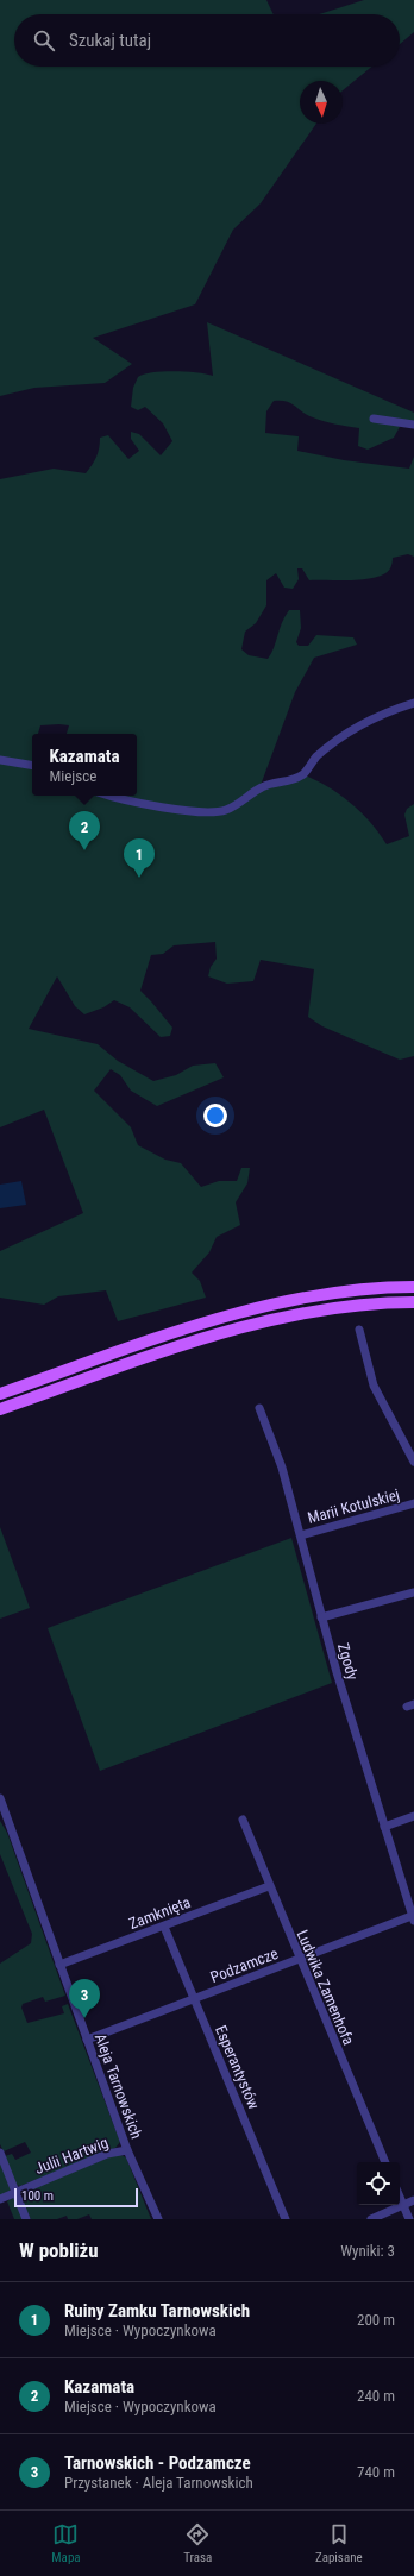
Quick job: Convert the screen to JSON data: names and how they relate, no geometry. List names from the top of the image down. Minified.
{"streets":{"street":["Marii Kotulskiej","Zgody","Zamknięta","Podzamcze","Ludwika Zamenhofa","Esperantystów","Aleja Tarnowskich","Julii Hartwig"]},"crossings":[["Marii Kotulskiej","Zgody"],["Zgody","Podzamcze"],["Zamknięta","Ludwika Zamenhofa"],["Zamknięta","Esperantystów"],["Zamknięta","Aleja Tarnowskich"],["Podzamcze","Ludwika Zamenhofa"],["Podzamcze","Esperantystów"],["Podzamcze","Aleja Tarnowskich"],["Aleja Tarnowskich","Julii Hartwig"]],"scale_bar":"100 m","north":"bottom","page":{"search":"Szukaj tutaj","popup":["Kazamata","Miejsce"],"pins":["2","1","3"],"scale":"100 m","heading":["W pobliżu","Wyniki: 3"],"list":[{"mark":"1","name":"Ruiny Zamku Tarnowskich","note":"Miejsce · Wypoczynkowa","value":"200 m"},{"mark":"2","name":"Kazamata","note":"Miejsce · Wypoczynkowa","value":"240 m"},{"mark":"3","name":"Tarnowskich - Podzamcze","note":"Przystanek · Aleja Tarnowskich","value":"740 m"}],"nav":["Mapa","Trasa","Zapisane"]}}
